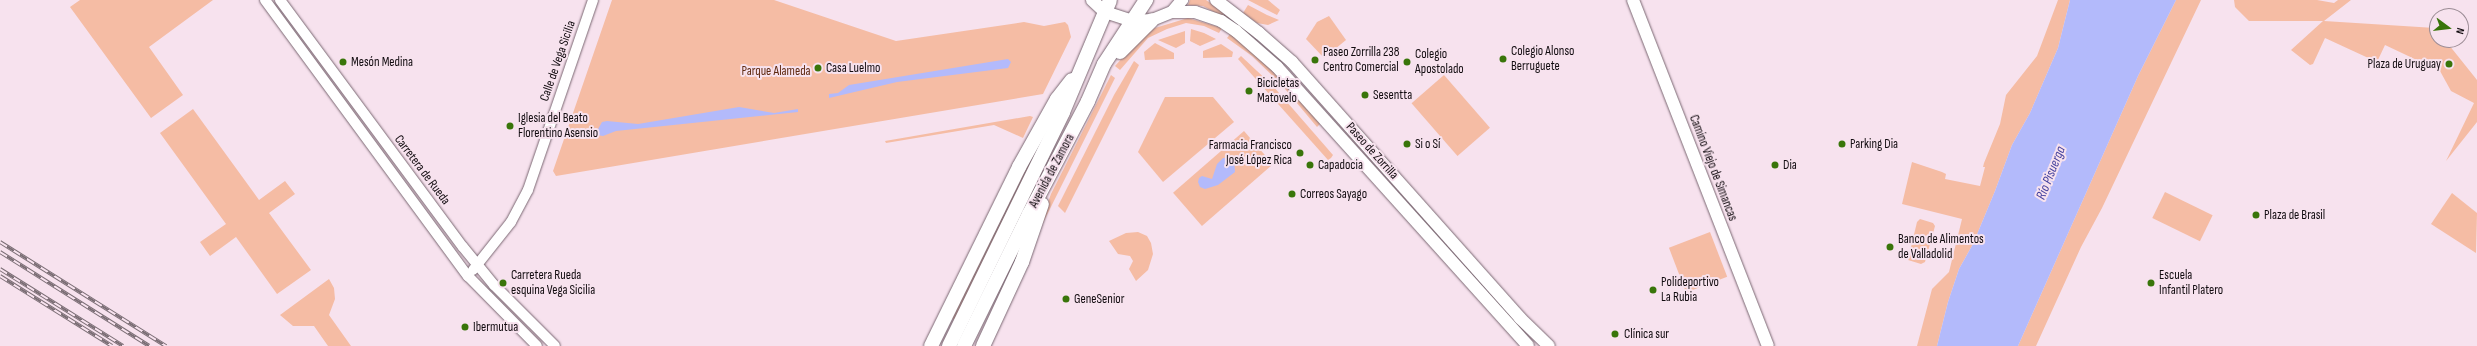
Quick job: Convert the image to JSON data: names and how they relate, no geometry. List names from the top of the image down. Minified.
{"streets":{"highway":["Avenida de Zamora"],"main road":["Paseo de Zorrilla","Camino Viejo de Simancas"],"street":["Calle de Vega Sicilia","Carretera de Rueda"]},"crossings":[["Calle de Vega Sicilia","Carretera de Rueda"],["Paseo de Zorrilla","Avenida de Zamora"]],"water":["Río Pisuerga"],"parks":["Parque Alameda"],"places":["Colegio Alonso Berruguete","Paseo Zorrilla 238 Centro Comercial","Mesón Medina","Colegio Apostolado","Plaza de Uruguay","Casa Luelmo","Bicicletas Matovelo","Sesentta","Iglesia del Beato Florentino Asensio","Si o Sí","Parking Dia","Farmacia Francisco José López Rica","Capadocia","Dia","Correos Sayago","Plaza de Brasil","Banco de Alimentos de Valladolid","Carretera Rueda esquina Vega Sicilia","Escuela Infantil Platero","Polideportivo La Rubia","GeneSenior","Ibermutua","Clínica sur"],"north":"right"}
